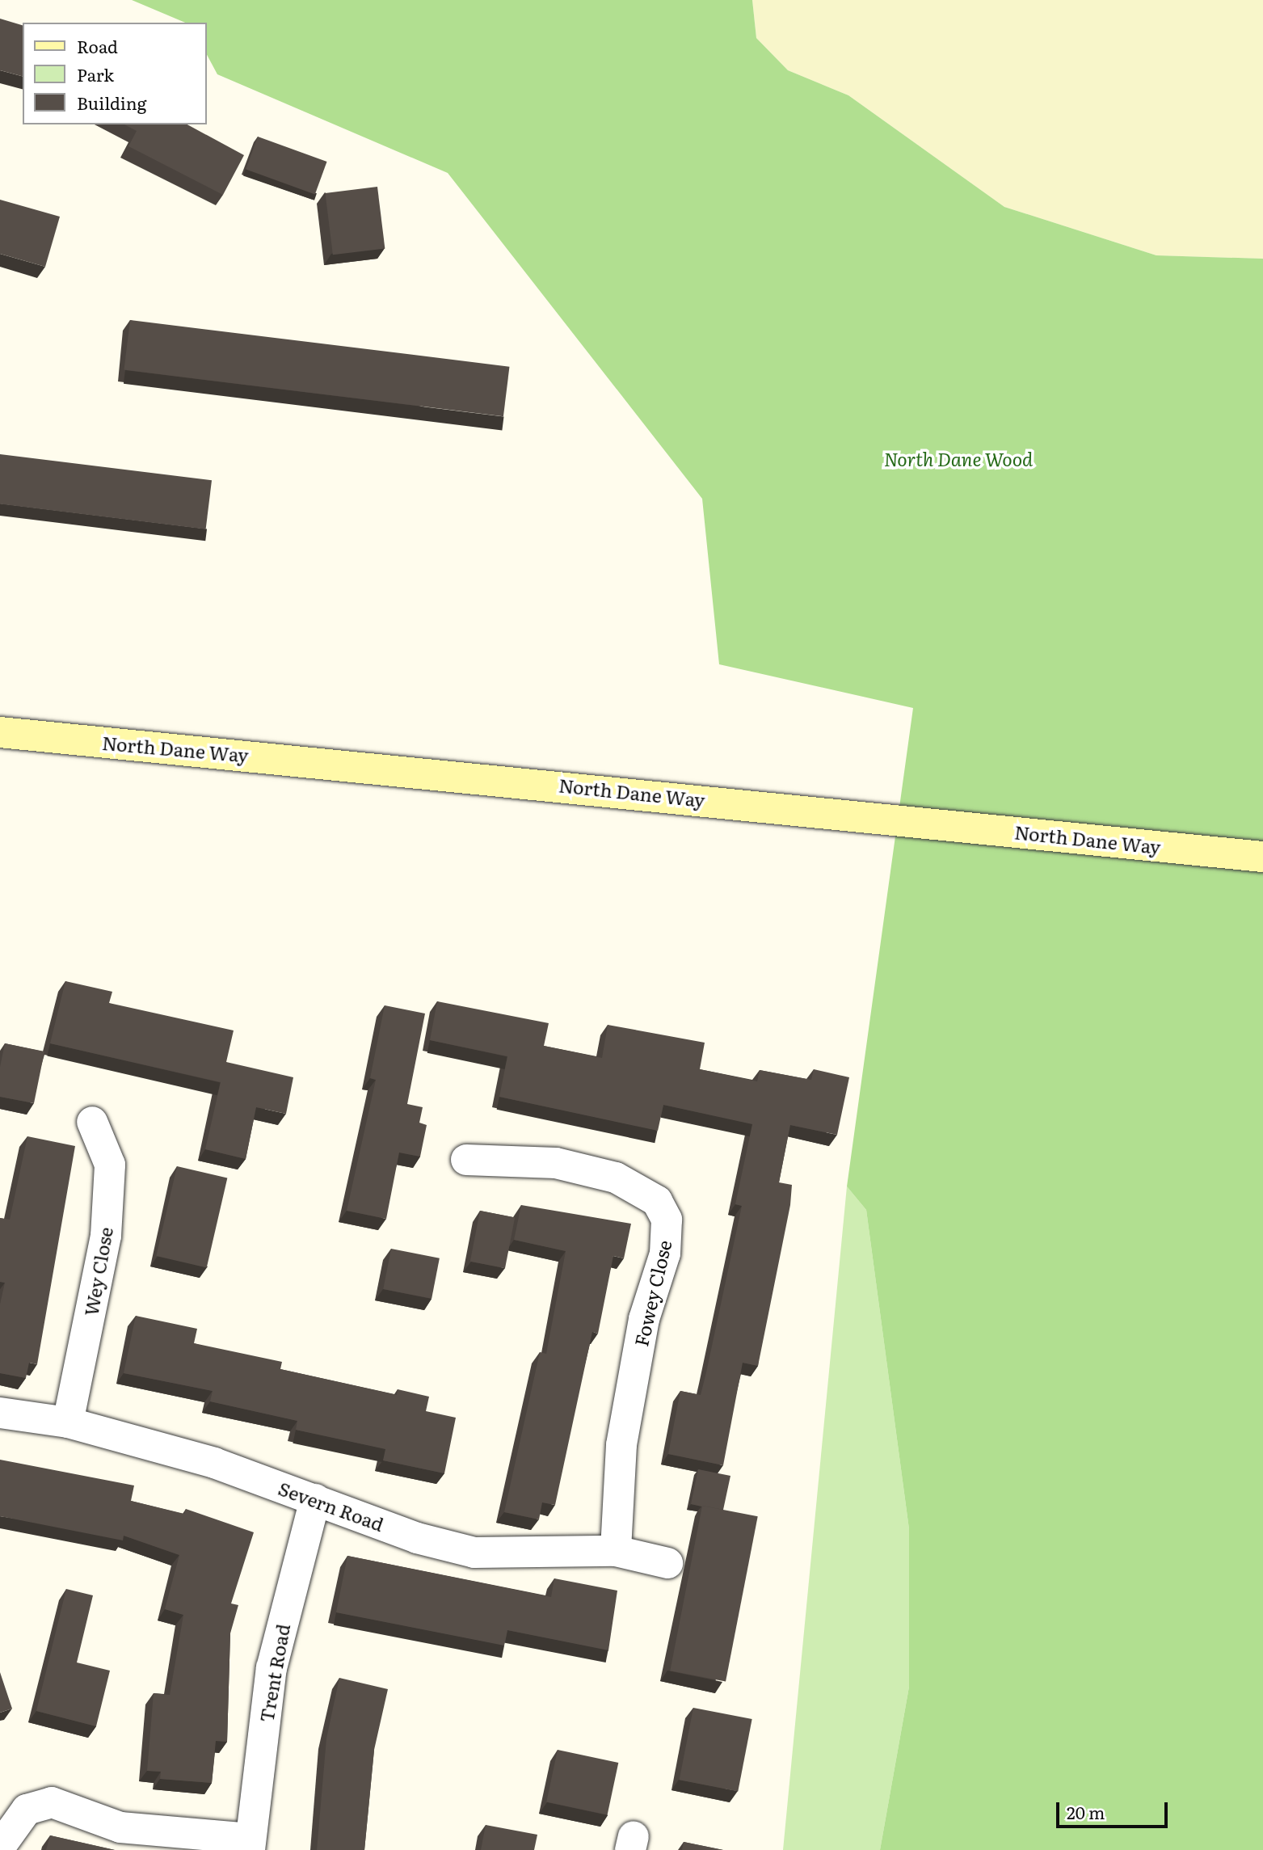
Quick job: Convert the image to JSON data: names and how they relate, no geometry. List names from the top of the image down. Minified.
{"streets":{"street":["North Dane Way","Wey Close","Fowey Close","Severn Road","Trent Road"]},"crossings":[["Wey Close","Severn Road"],["Fowey Close","Severn Road"],["Severn Road","Trent Road"]],"parks":["North Dane Wood"],"legend":["Road","Park","Building"],"scale_bar":"20 m"}
